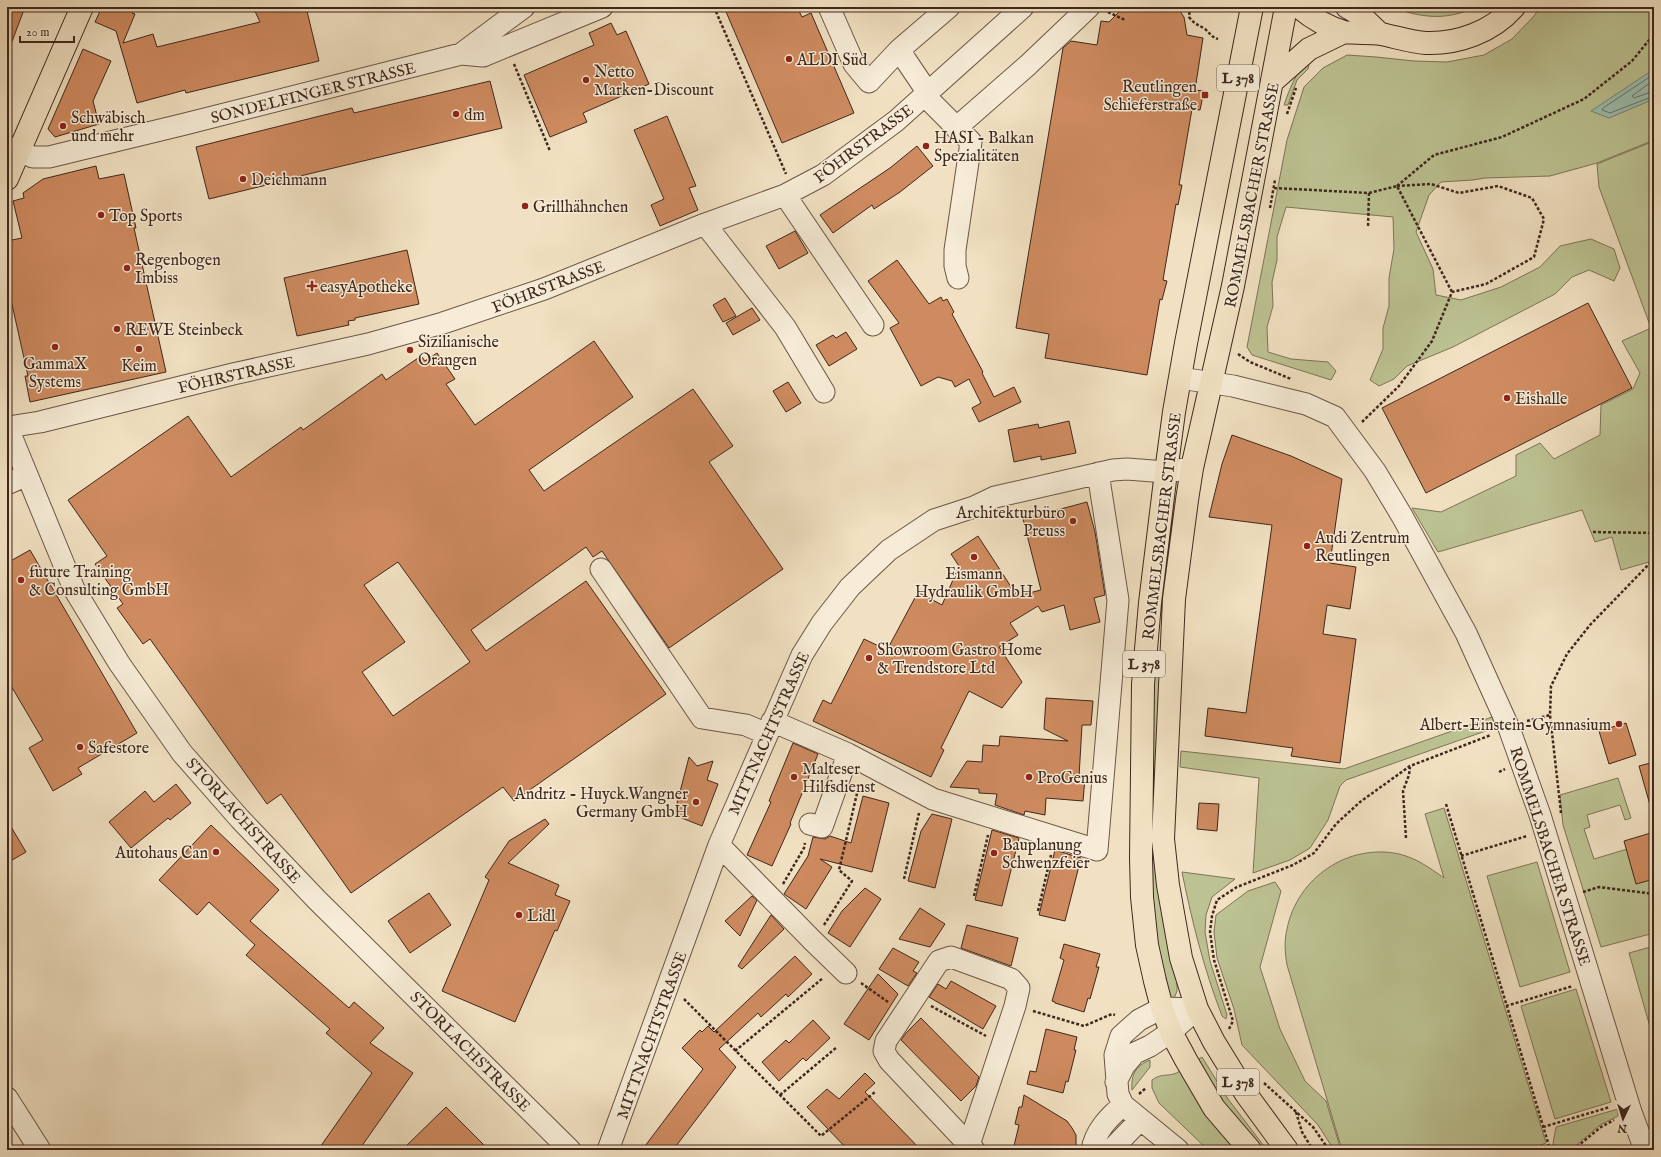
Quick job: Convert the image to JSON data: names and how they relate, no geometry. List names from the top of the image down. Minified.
{"streets":{"main road":["L 378","ROMMELSBACHER STRASSE"],"street":["SONDELFINGER STRASSE","FÖHRSTRASSE","MITTNACHTSTRASSE","STORLACHSTRASSE"]},"crossings":[["FÖHRSTRASSE","STORLACHSTRASSE"],["ROMMELSBACHER STRASSE","MITTNACHTSTRASSE"]],"places":{"other":["ALDI Süd","Netto Marken-Discount","dm","Schwäbisch und mehr","HASI - Balkan Spezialitäten","Deichmann","Grillhähnchen","Top Sports","Regenbogen Imbiss","REWE Steinbeck","GammaX Systems","Keim","Sizilianische Orangen","Eishalle","Architekturbüro Preuss","Audi Zentrum Reutlingen","Eismann Hydraulik GmbH","future Training & Consulting GmbH","Showroom Gastro Home & Trendstore Ltd","Albert-Einstein-Gymnasium","Safestore","Malteser Hilfsdienst","ProGenius","Andritz - Huyck.Wangner Germany GmbH","Autohaus Can","Bauplanung Schwenzfeier","Lidl"],"transit":["Reutlingen Schieferstraße"],"health":["easyApotheke"]},"scale_bar":"20 m","north":"bottom"}
